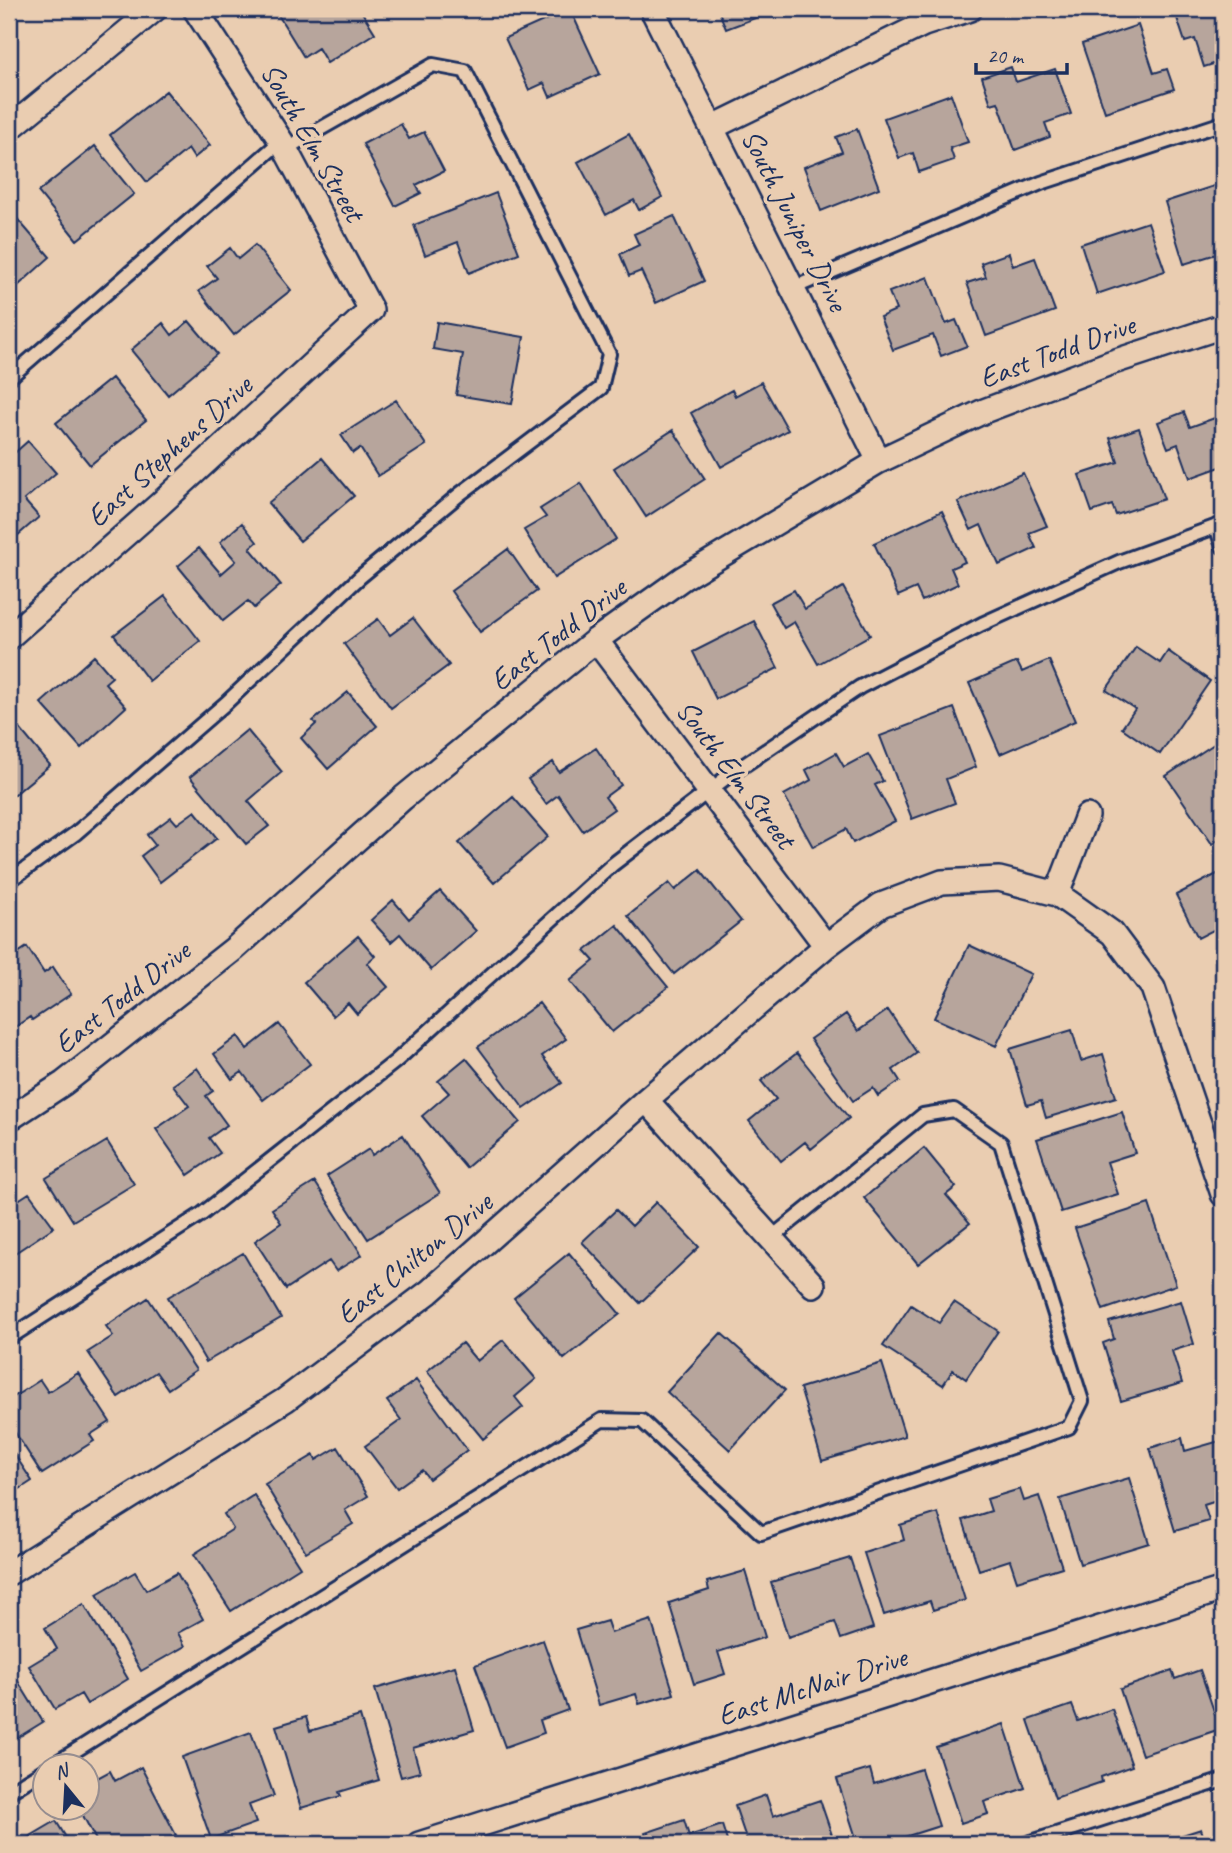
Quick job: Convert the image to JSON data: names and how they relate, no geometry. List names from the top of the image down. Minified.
{"streets":{"street":["South Elm Street","South Juniper Drive","East Todd Drive","East Stephens Drive","East Chilton Drive","East McNair Drive"]},"crossings":[["South Elm Street","East Todd Drive"],["South Elm Street","East Stephens Drive"],["South Elm Street","East Chilton Drive"],["South Juniper Drive","East Todd Drive"]],"scale_bar":"20 m","north":"top"}
